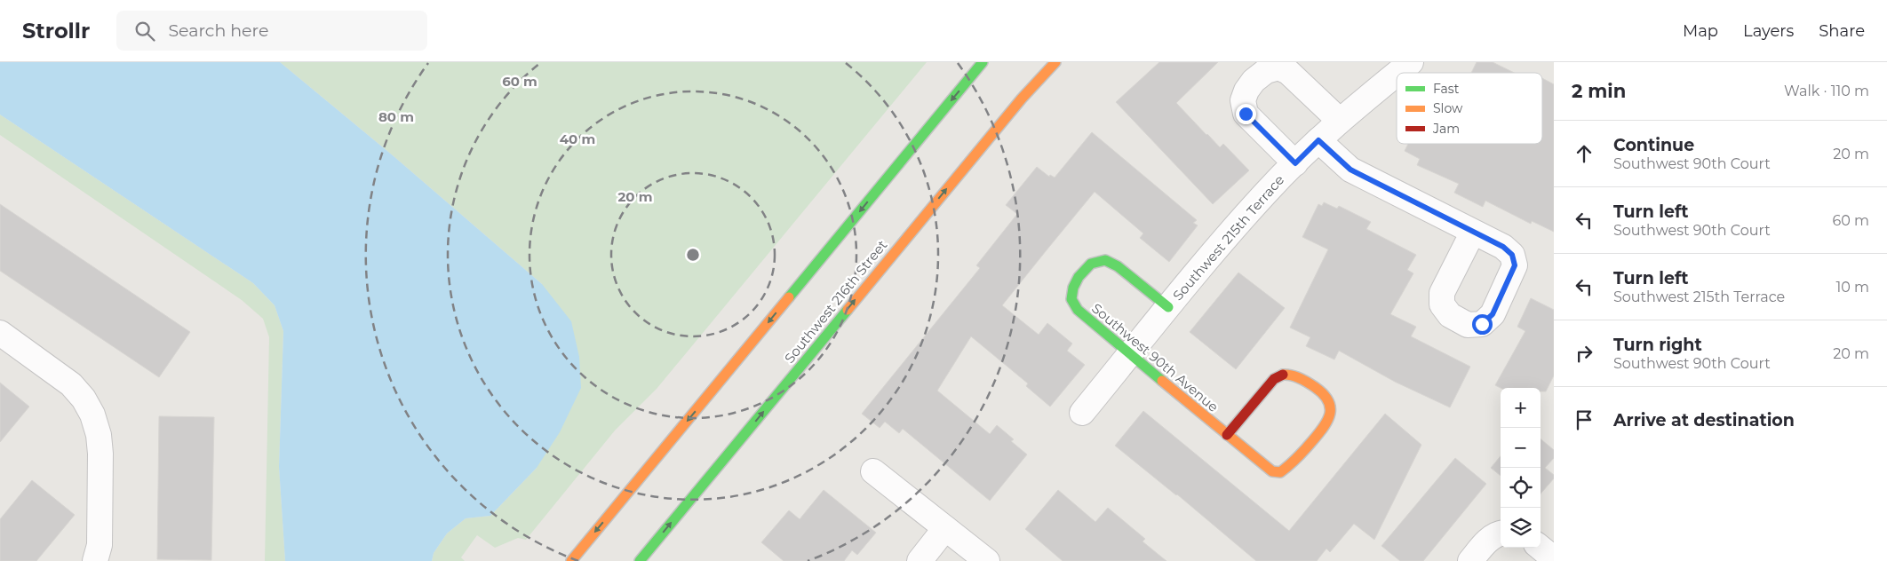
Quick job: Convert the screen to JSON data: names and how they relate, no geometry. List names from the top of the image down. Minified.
{"streets":{"street":["Southwest 215th Terrace","Southwest 216th Street","Southwest 90th Avenue"]},"crossings":[["Southwest 215th Terrace","Southwest 90th Avenue"]],"legend":["Fast","Slow","Jam"],"page":{"header":"Strollr","search":"Search here","nav":["Map","Layers","Share"],"heading":["2 min","Walk · 110 m"],"list":[["Continue","Southwest 90th Court","20 m"],["Turn left","Southwest 90th Court","60 m"],["Turn left","Southwest 215th Terrace","10 m"],["Turn right","Southwest 90th Court","20 m"],"Arrive at destination"],"map_buttons":["+","−"]},"rings":["60 m","80 m","40 m","20 m"]}
